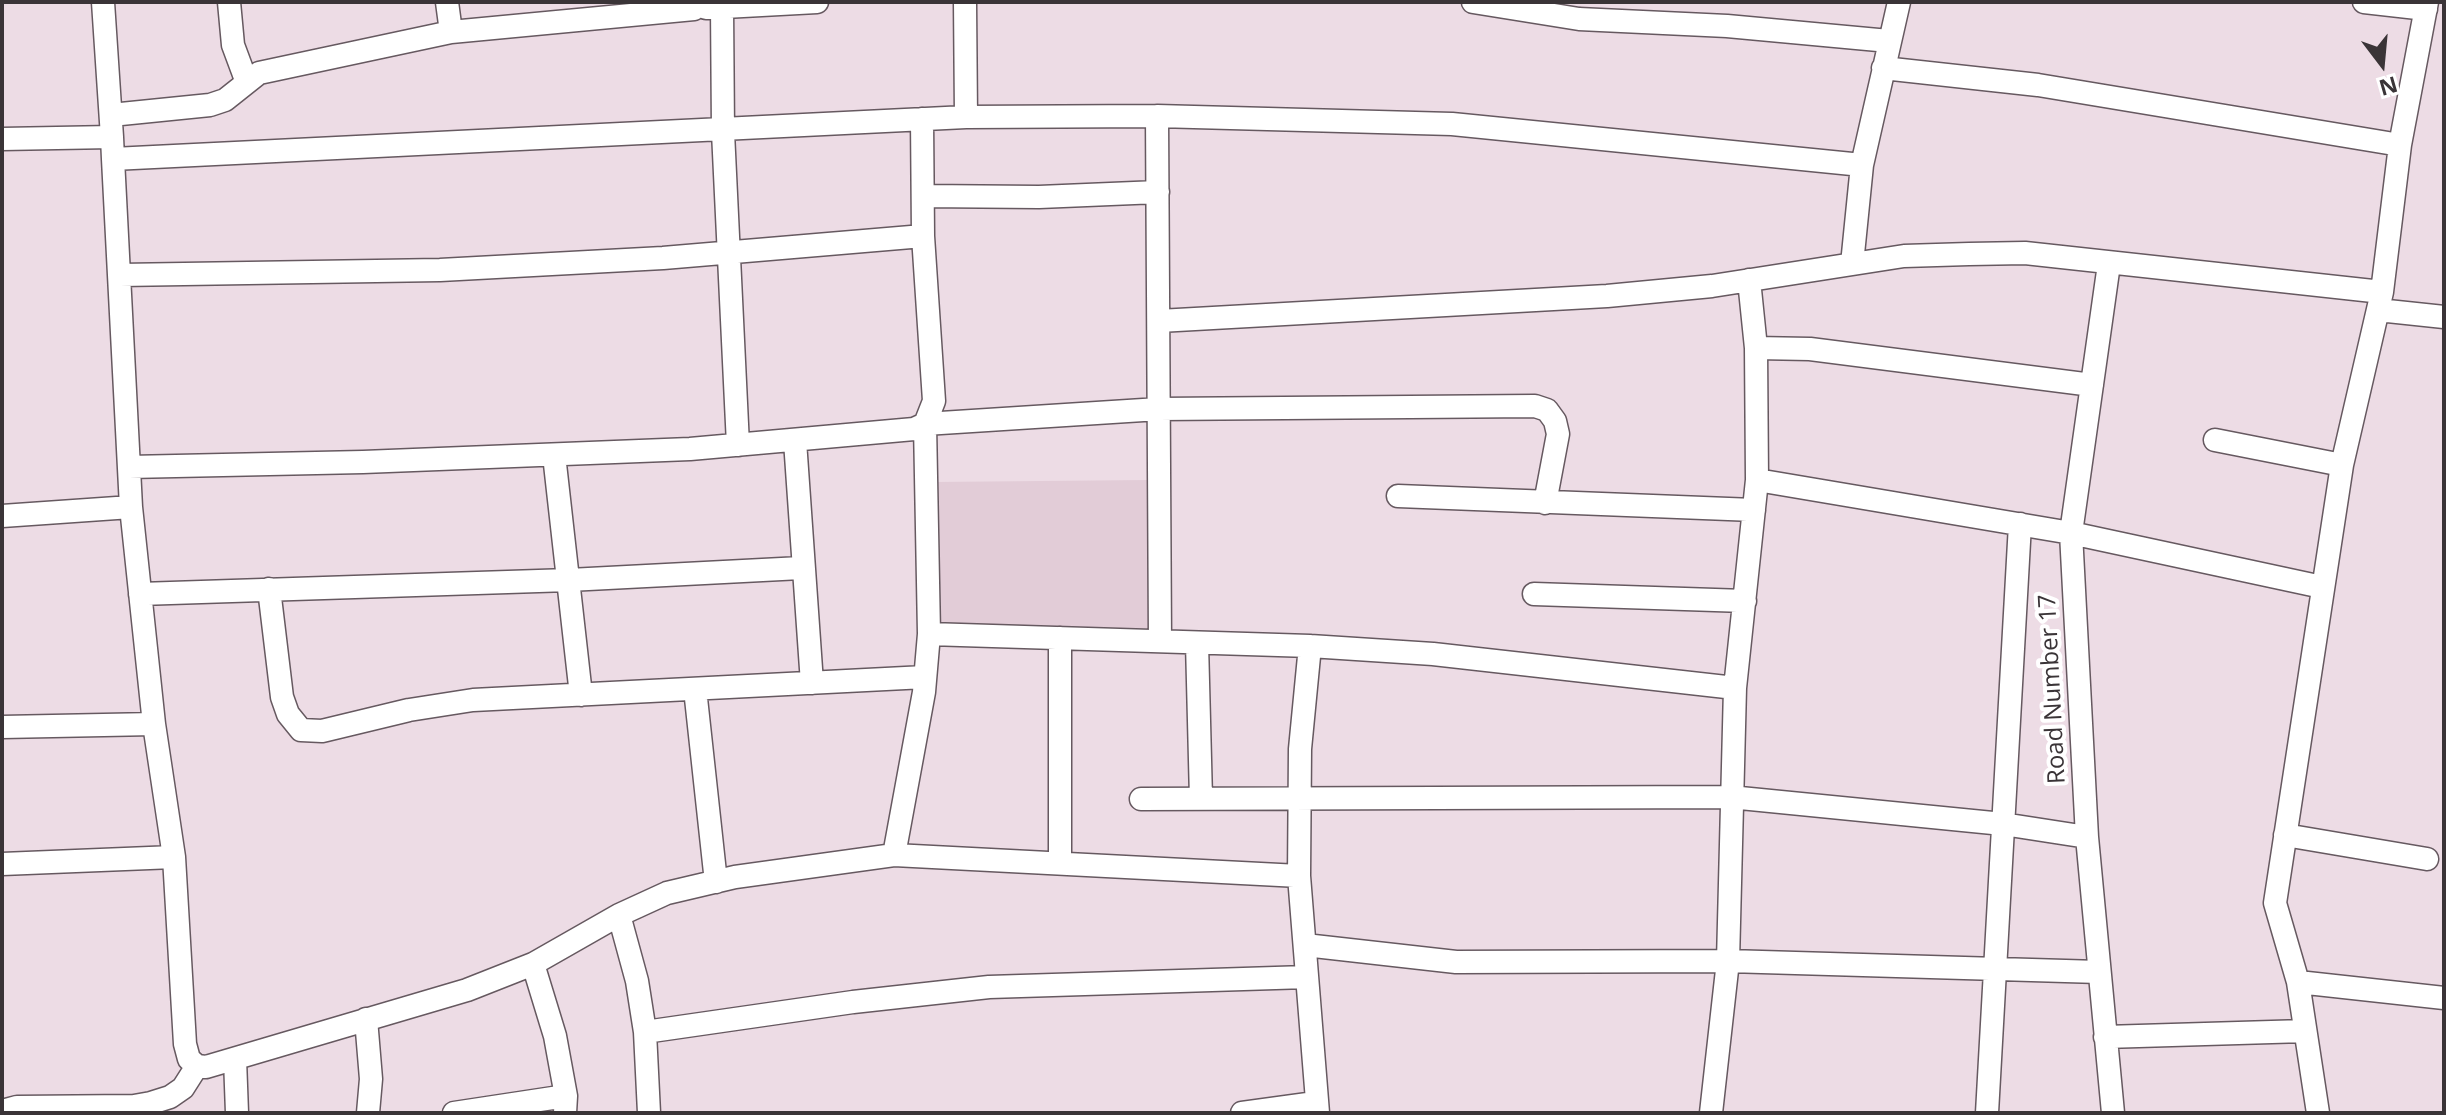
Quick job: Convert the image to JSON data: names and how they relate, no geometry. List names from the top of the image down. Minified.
{"streets":{"street":["Road Number 17"]},"north":"bottom"}
